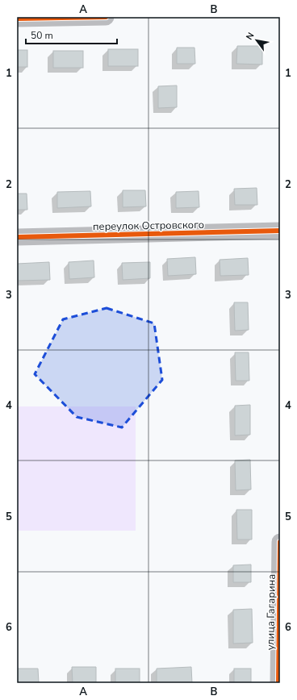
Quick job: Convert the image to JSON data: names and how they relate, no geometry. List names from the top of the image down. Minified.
{"streets":{"street":["переулок Островского","улица Гагарина"]},"scale_bar":"50 m","north":"top left","grid":{"columns":["A","B"],"rows":["1","2","3","4","5","6"]}}
